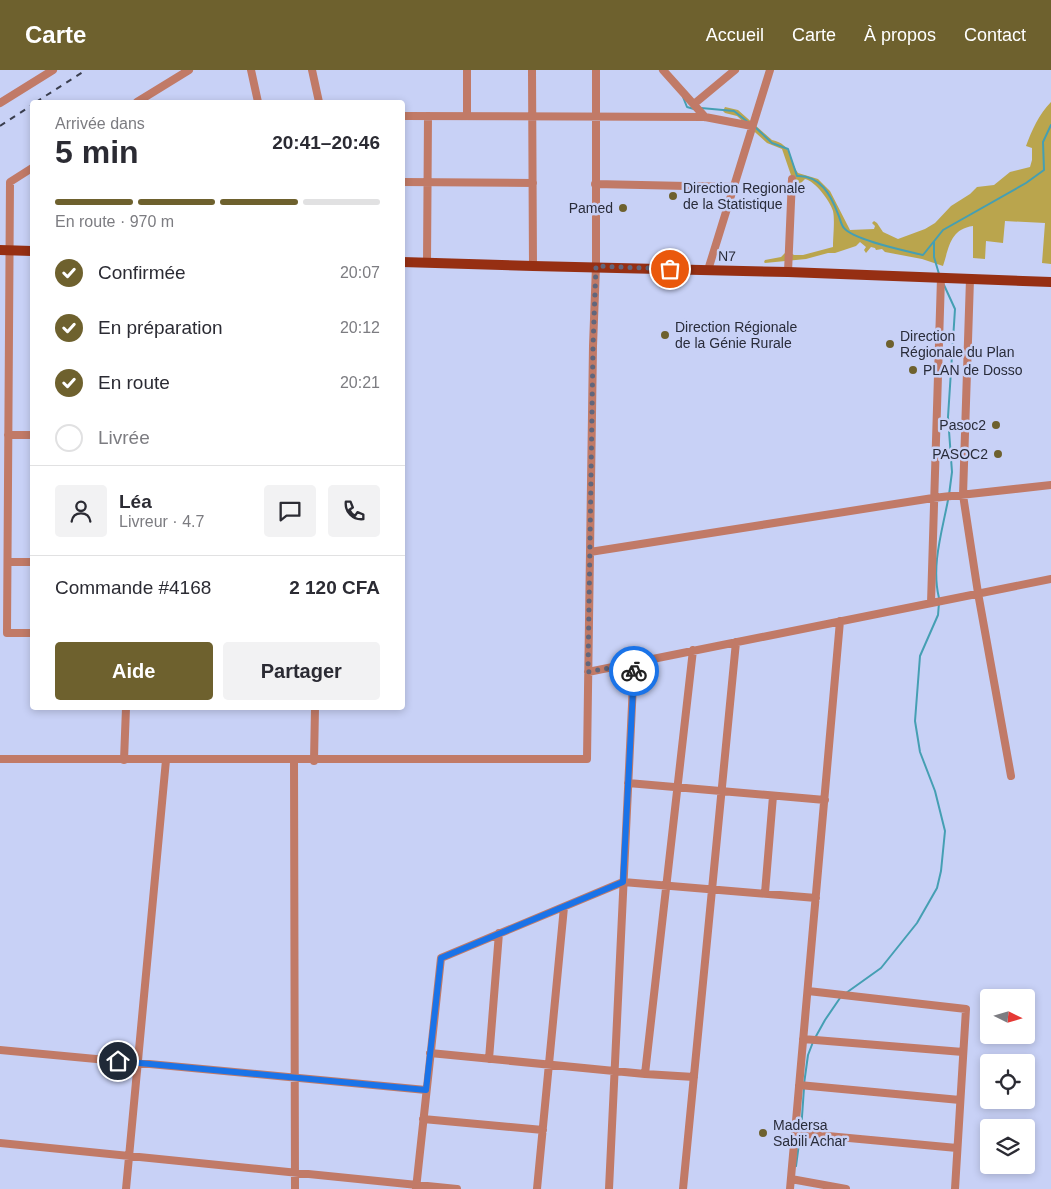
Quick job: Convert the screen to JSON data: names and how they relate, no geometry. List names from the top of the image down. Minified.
{"streets":{"main road":["N7"]},"places":["Direction Regionale de la Statistique","Pamed","Direction Régionale de la Génie Rurale","Direction Régionale du Plan","PLAN de Dosso","Pasoc2","PASOC2","Madersa Sabili Achar"],"north":"right","page":{"header":"Carte","nav":["Accueil","Carte","À propos","Contact"],"heading":["5 min","Arrivée dans","20:41–20:46"],"panel":["Léa","Livreur · 4.7","Commande #4168","2 120 CFA"],"bar":"En route · 970 m","list":[["Confirmée","20:07"],["En préparation","20:12"],["En route","20:21"],"Livrée"],"buttons":["Aide","Partager"]}}
